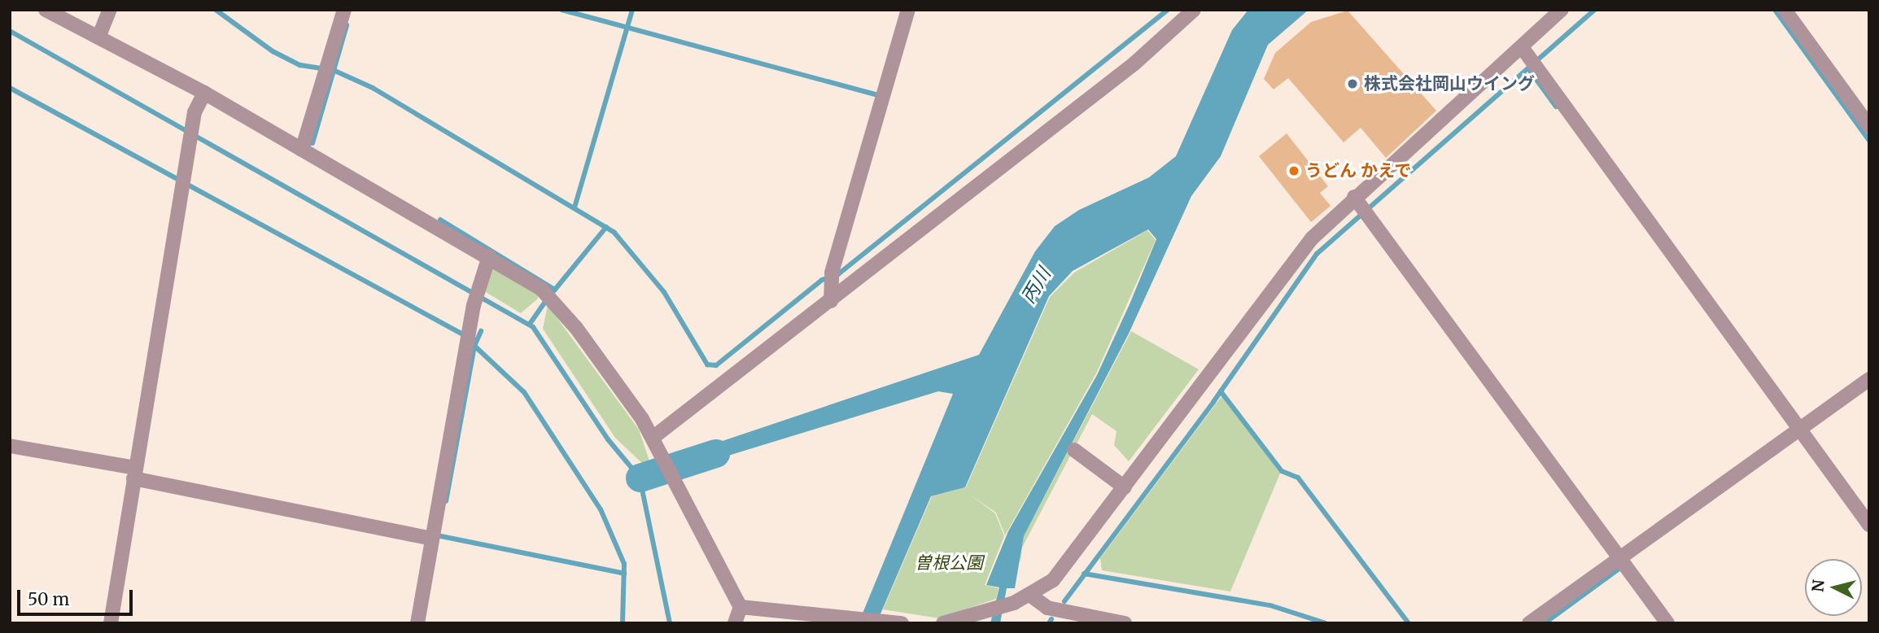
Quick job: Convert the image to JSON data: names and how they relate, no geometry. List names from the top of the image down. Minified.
{"water":["丙川"],"parks":["曽根公園"],"places":["株式会社岡山ウイング","うどん かえで"],"scale_bar":"50 m","north":"left"}
